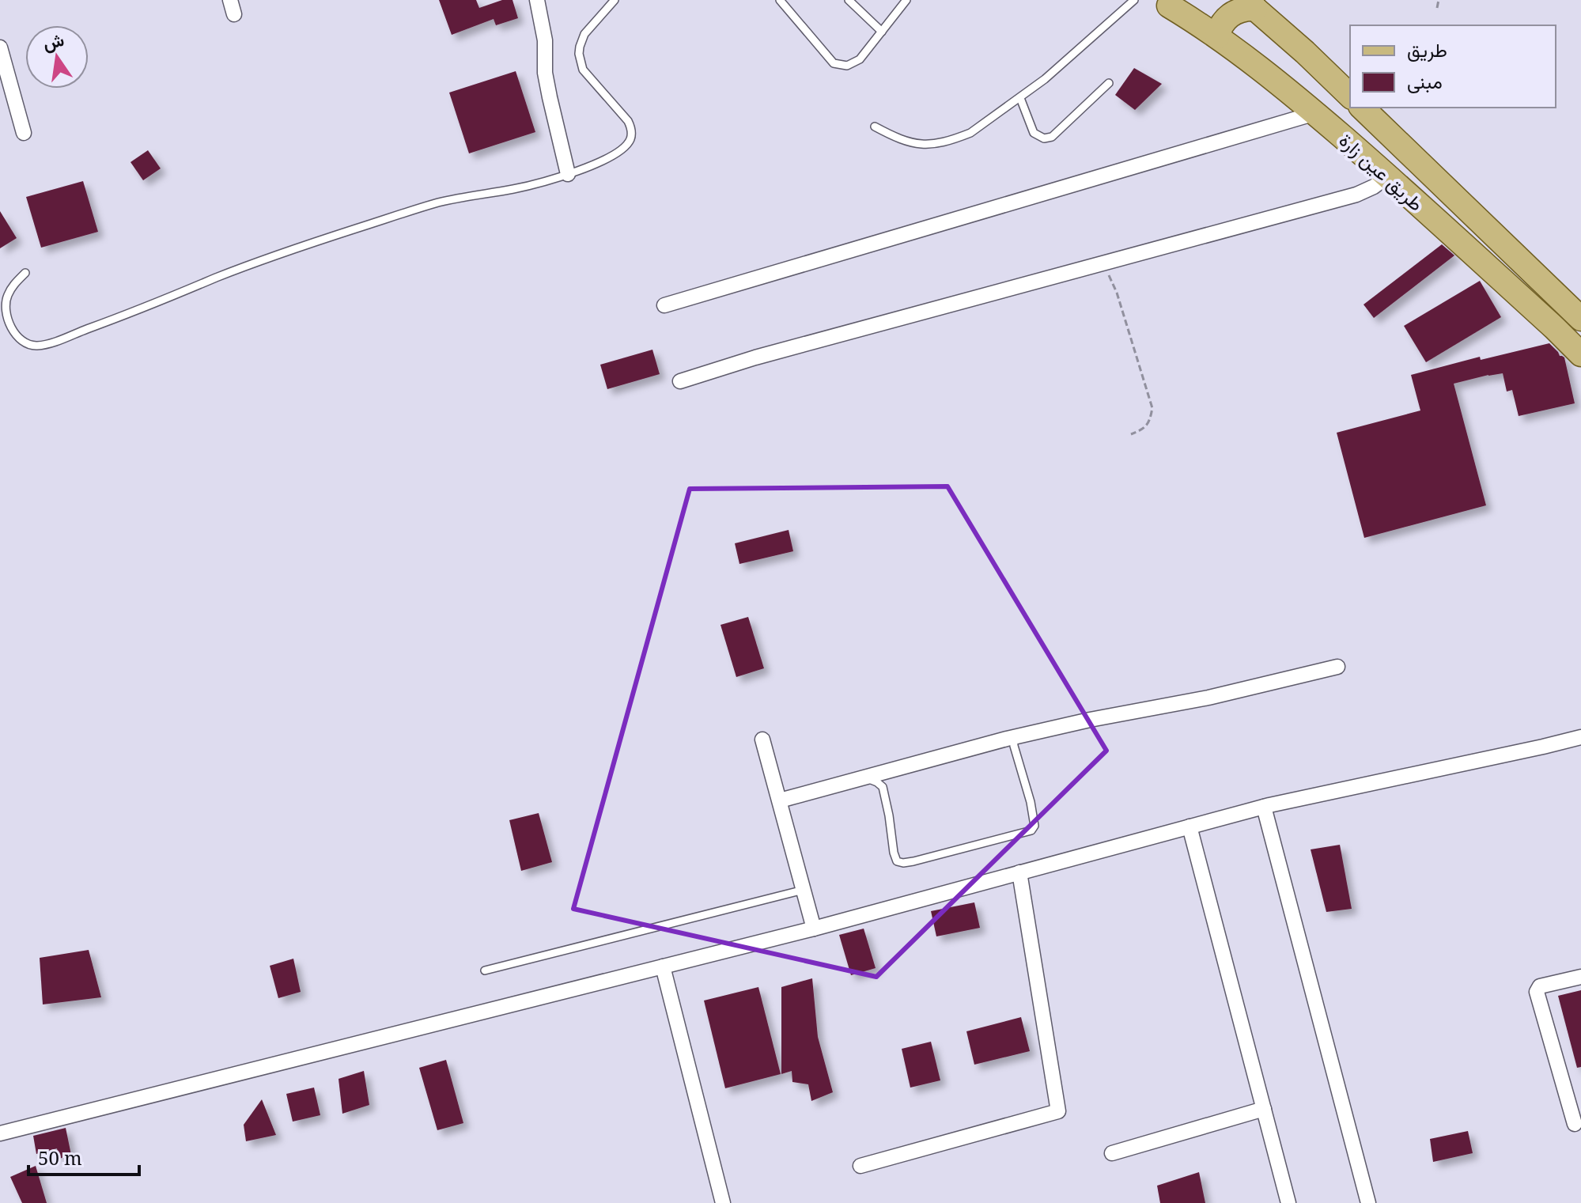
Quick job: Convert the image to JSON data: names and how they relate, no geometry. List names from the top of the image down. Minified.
{"streets":{"main road":["طريق عين زارة"]},"legend":["طريق","مبنى"],"scale_bar":"50 m","north":"top"}
